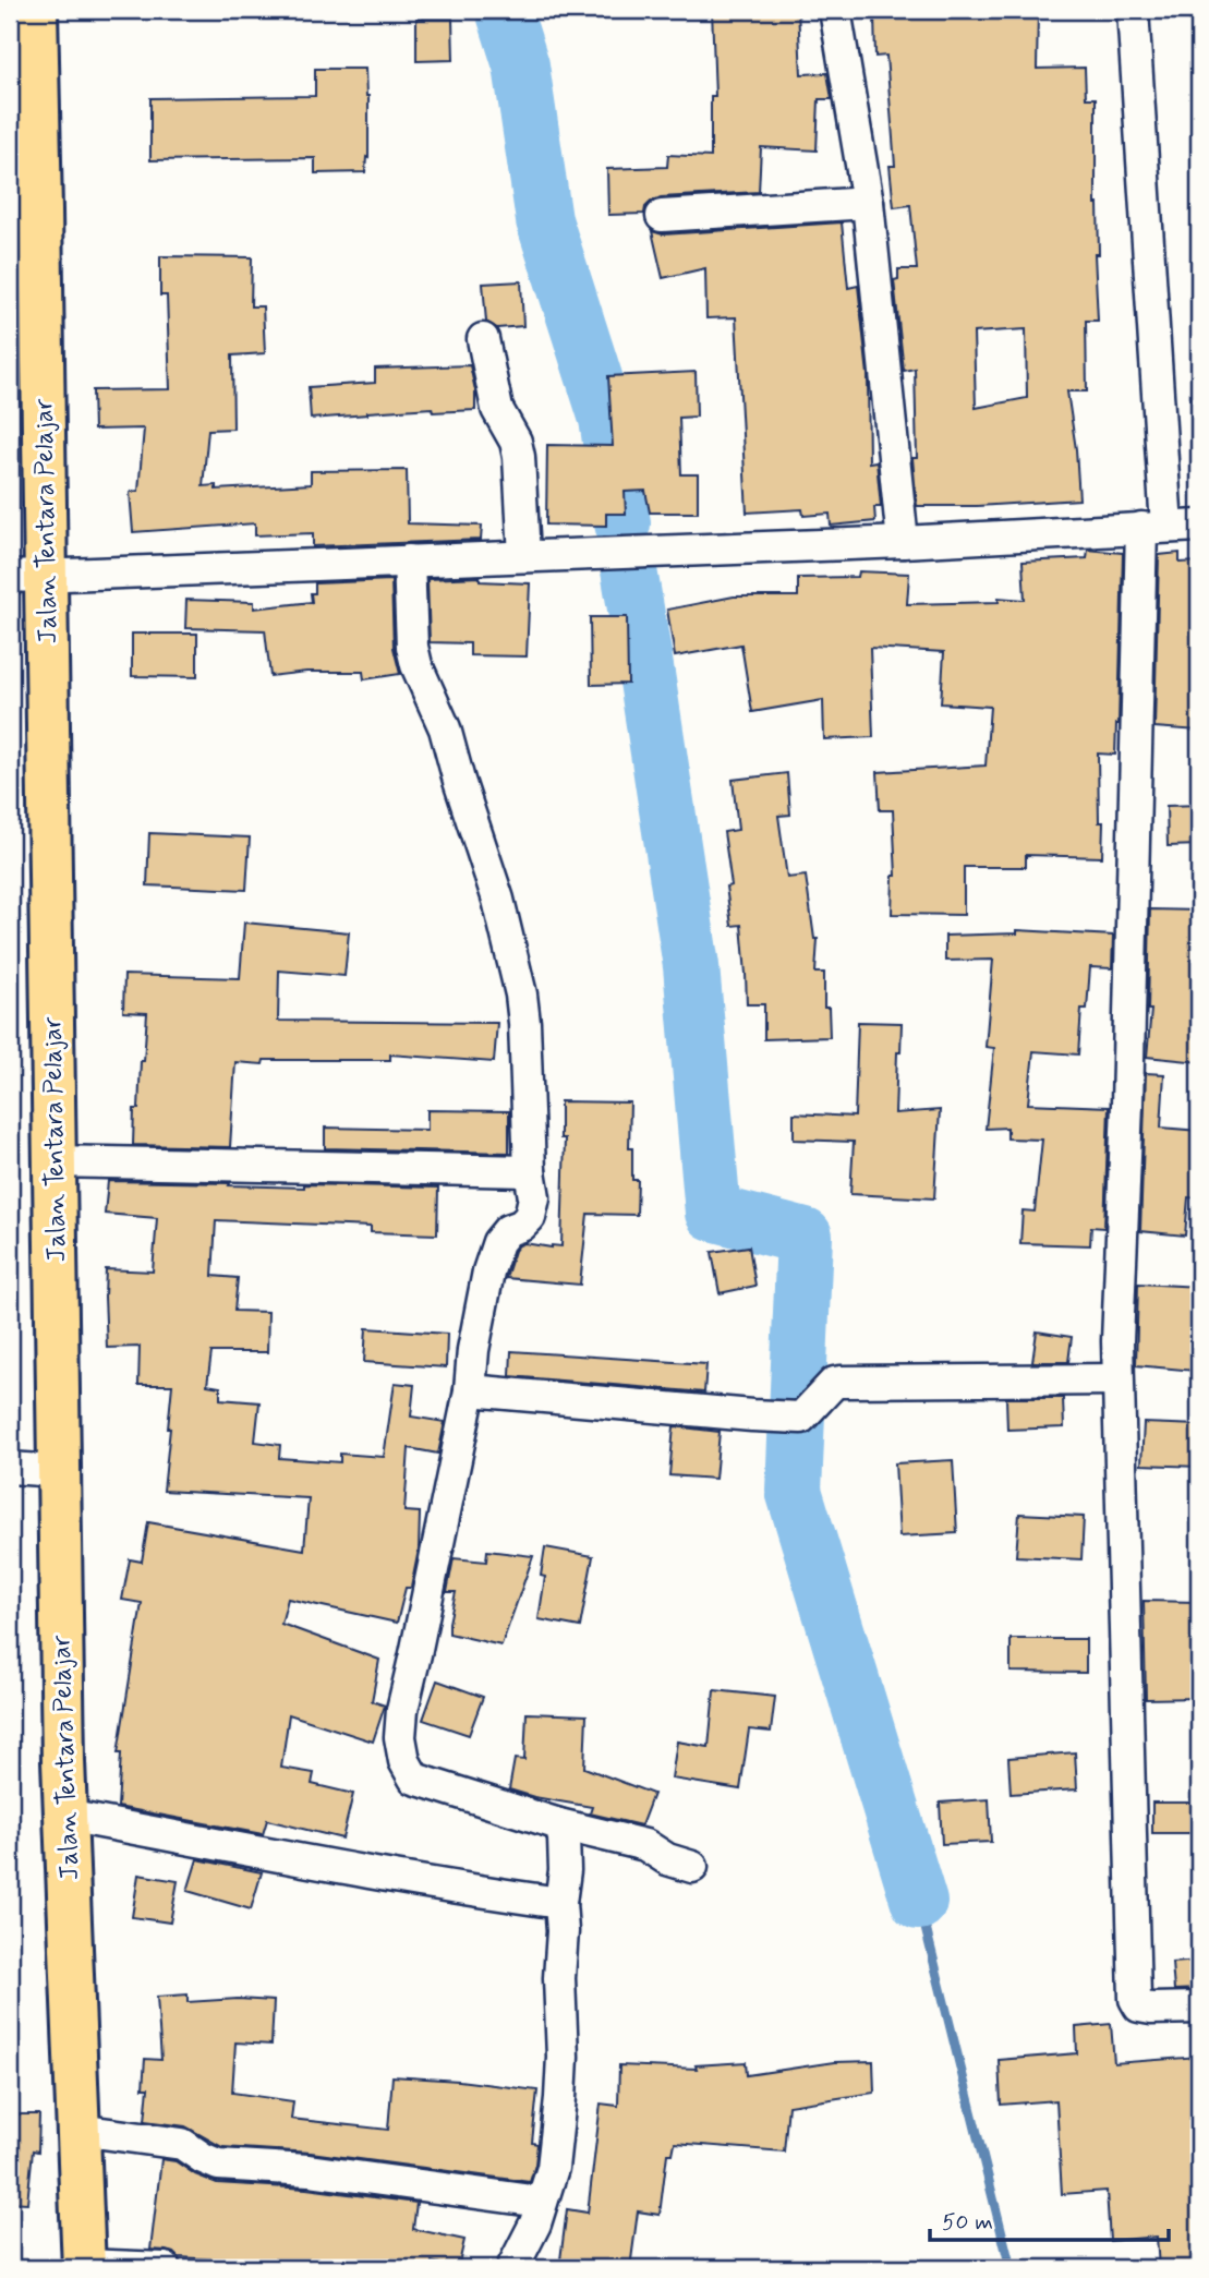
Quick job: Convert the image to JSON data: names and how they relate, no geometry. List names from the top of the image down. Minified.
{"streets":{"highway":["Jalan Tentara Pelajar"]},"scale_bar":"50 m"}
